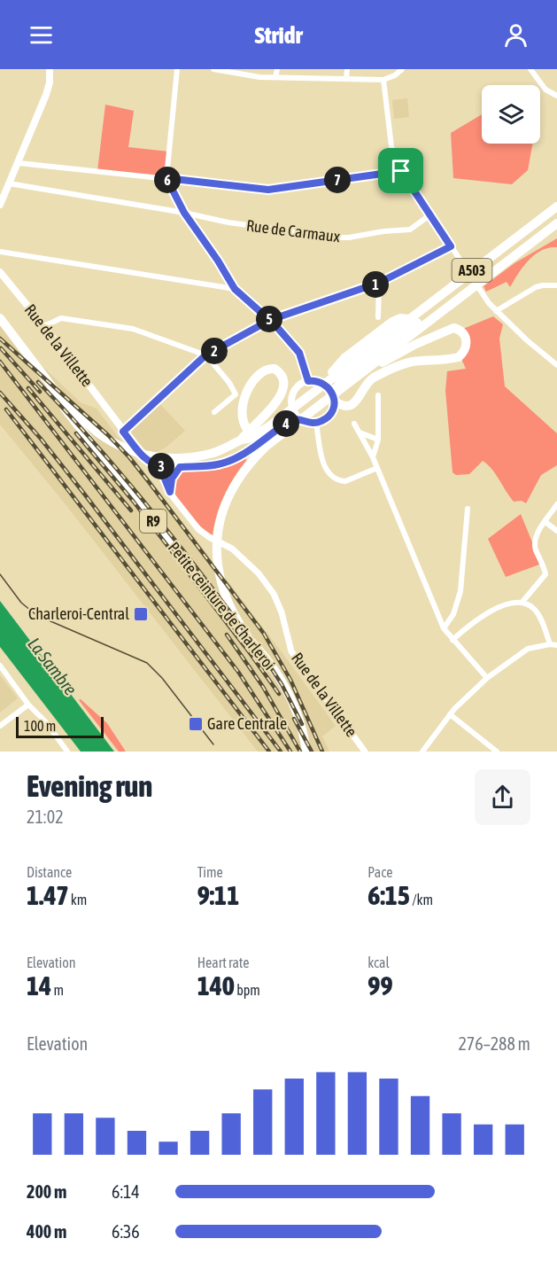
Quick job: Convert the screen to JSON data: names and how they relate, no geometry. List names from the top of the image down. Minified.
{"streets":{"highway":["A503","R9","Petite ceinture de Charleroi"],"main road":["Rue de la Villette"],"street":["Rue de Carmaux"]},"water":["La Sambre"],"places":{"transit":["Charleroi-Central","Gare Centrale"]},"scale_bar":"100 m","page":{"header":"Stridr","pins":["6","7","1","5","2","4","3"],"scale":"100 m","heading":["Evening run","21:02"],"stats":[["Distance","1.47 km"],["Time","9:11"],["Pace","6:15 /km"],["Elevation","14 m"],["Heart rate","140 bpm"],["kcal","99"]],"chart":["Elevation","276–288 m"],"list":[{"name":"200 m","note":"6:14"},{"name":"400 m","note":"6:36"}]}}
